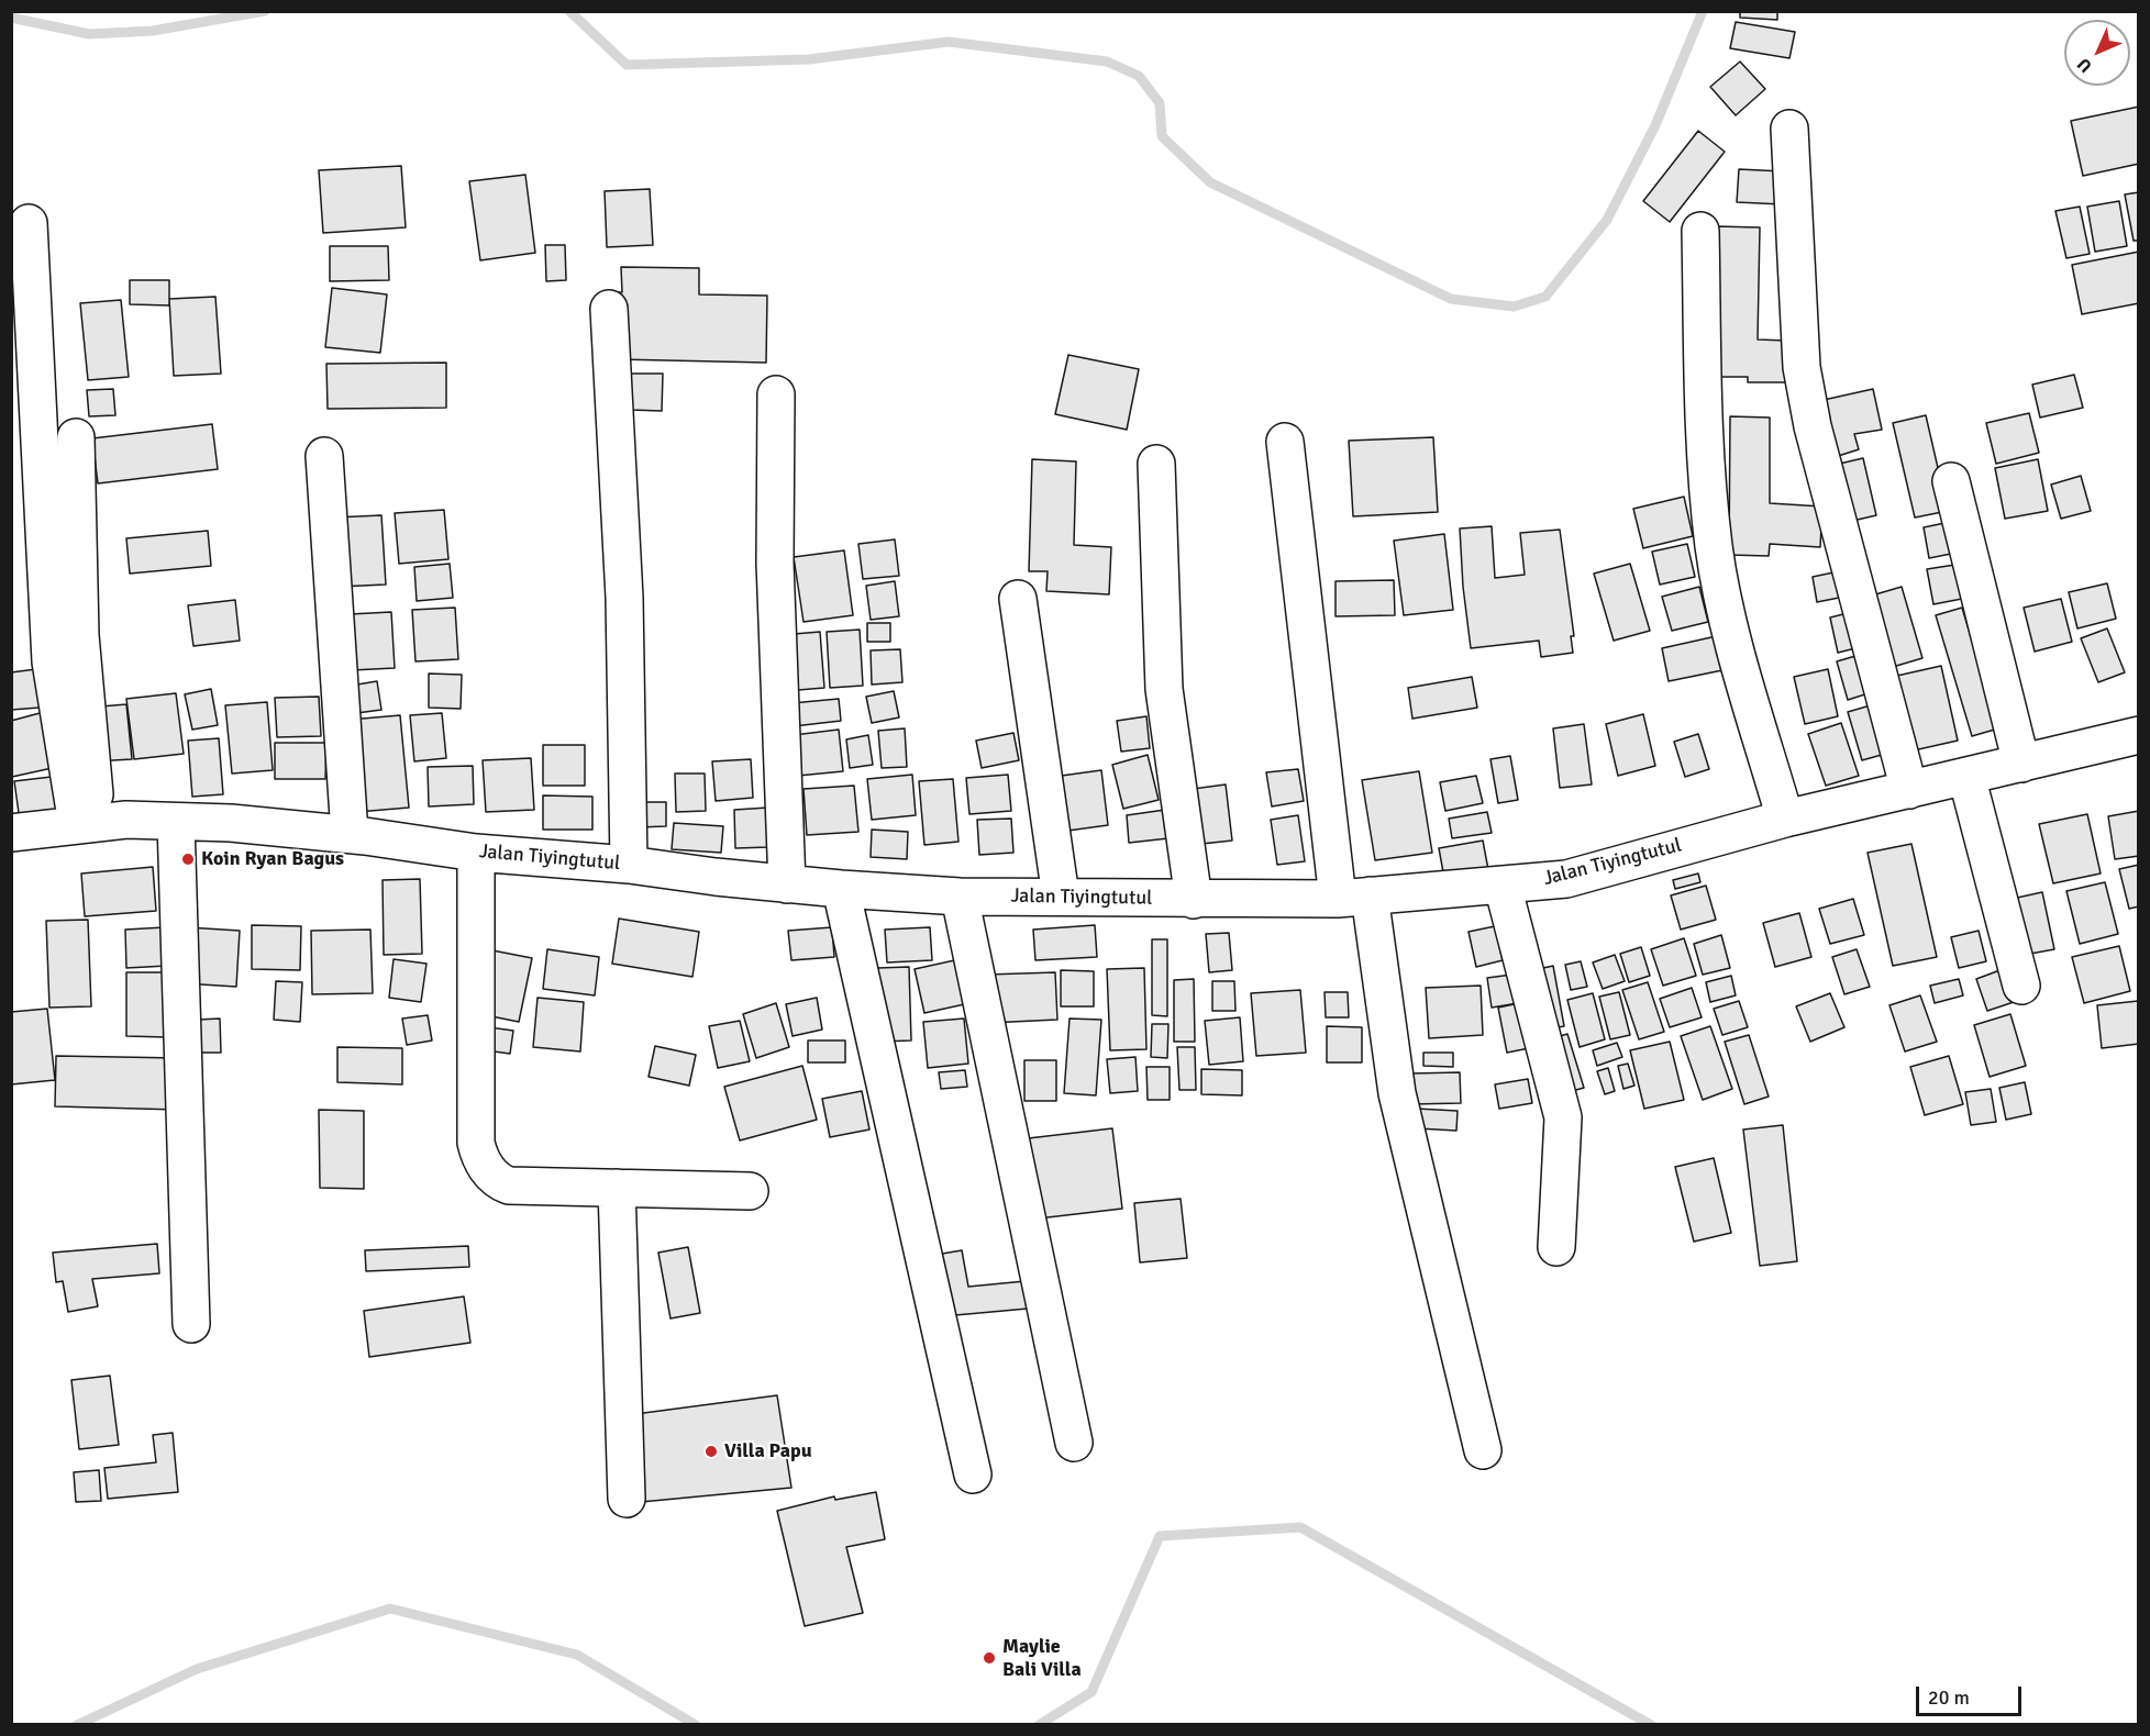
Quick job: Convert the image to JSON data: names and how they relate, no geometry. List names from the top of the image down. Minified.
{"streets":{"street":["Jalan Tiyingtutul"]},"places":["Koin Ryan Bagus","Villa Papu","Maylie Bali Villa"],"scale_bar":"20 m","north":"bottom left"}
